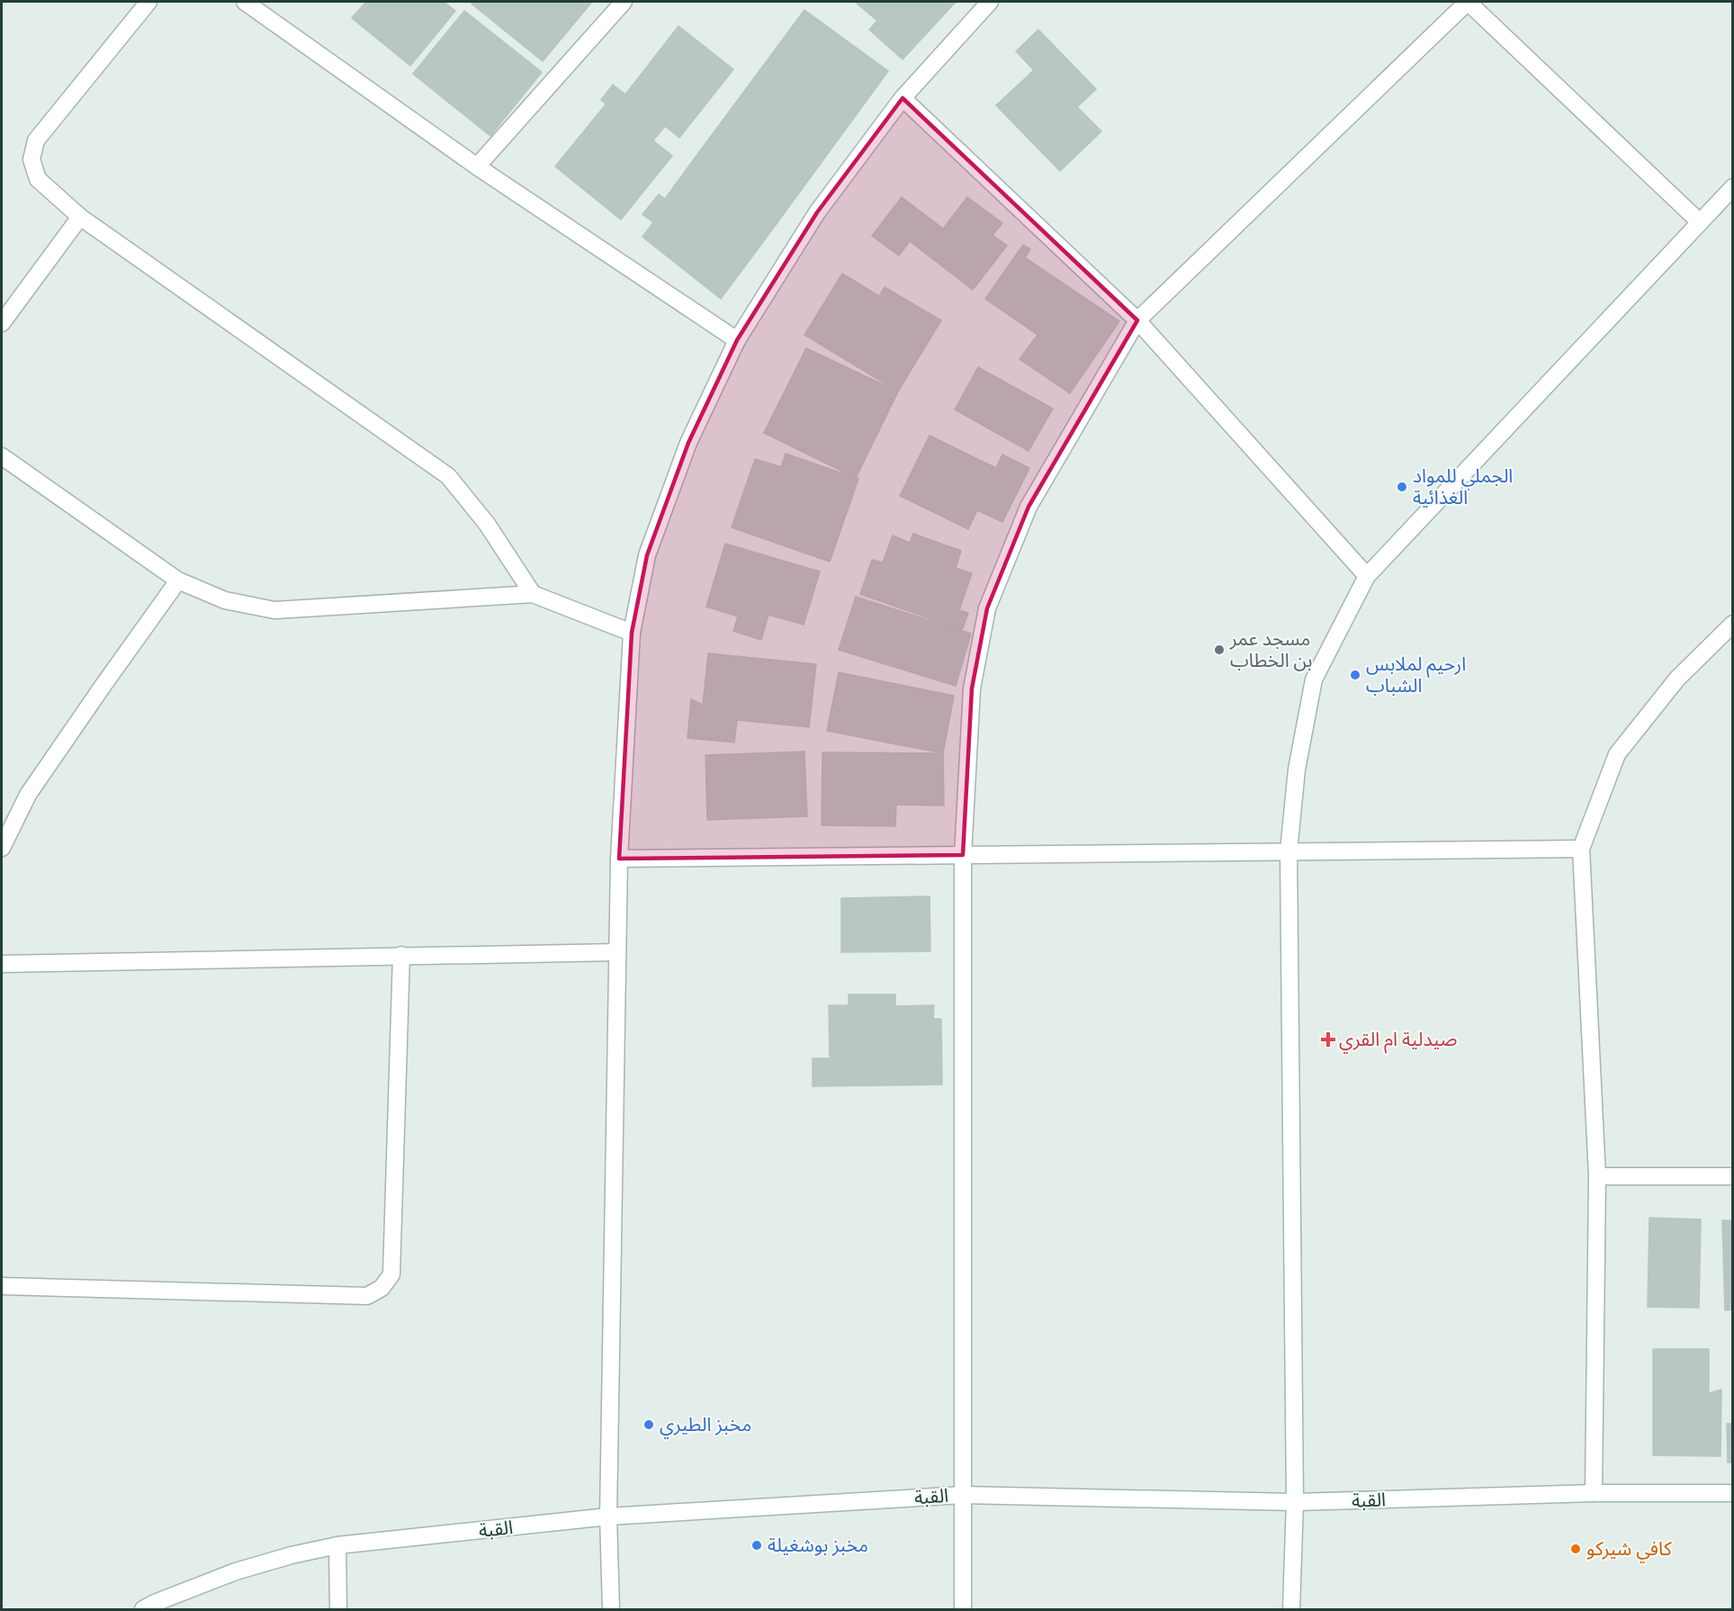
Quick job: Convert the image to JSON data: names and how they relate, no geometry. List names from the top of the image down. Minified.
{"streets":{"street":["القبة"]},"places":{"other":["الجملي للمواد الغذائية","مسجد عمر بن الخطاب","ارحيم لملابس الشباب","مخبز الطيري","مخبز بوشغيلة","كافي شيركو"],"health":["صيدلية ام القري"]}}
